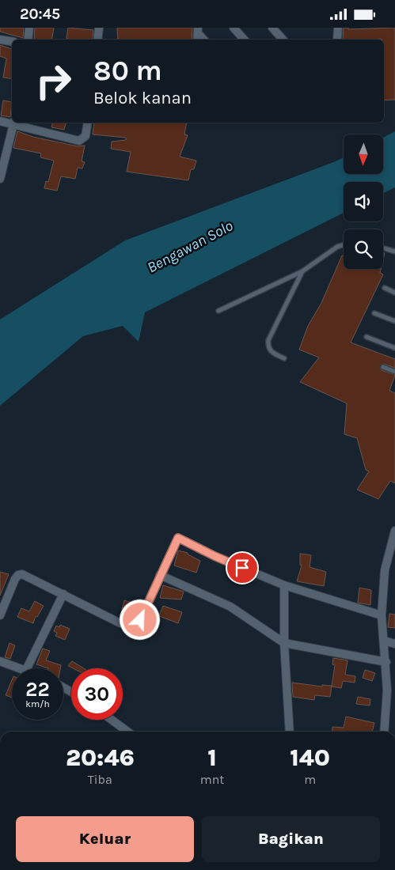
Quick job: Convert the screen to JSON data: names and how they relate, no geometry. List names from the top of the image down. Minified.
{"water":["Bengawan Solo"],"north":"bottom","page":{"status":"20:45","turn":["80 m","Belok kanan"],"speed":"22 km/h","limit":"30","eta":["20:46","Tiba","1","mnt","140","m"],"buttons":["Keluar","Bagikan"]}}
